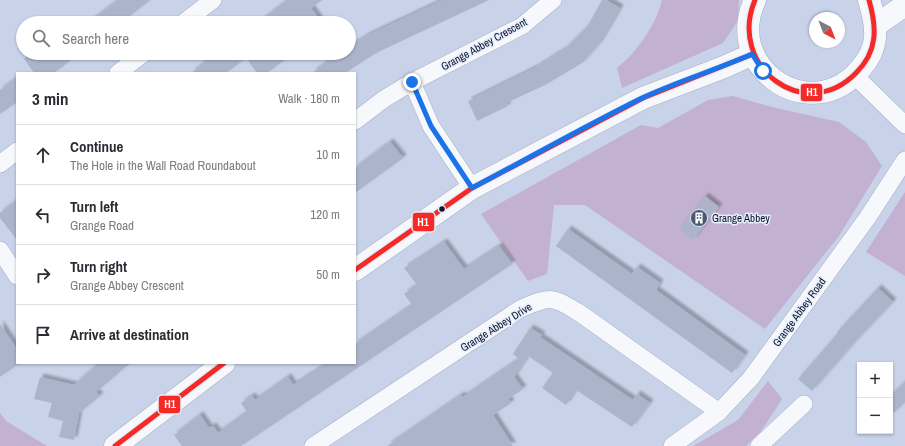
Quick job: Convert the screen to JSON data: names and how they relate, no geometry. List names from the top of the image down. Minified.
{"streets":{"street":["Grange Abbey Crescent","Grange Abbey Road","Grange Abbey Drive"]},"crossings":[["Grange Abbey Road","Grange Abbey Drive"]],"places":{"building":["Grange Abbey"]},"lines":["transit line H1"],"north":"bottom right","page":{"search":"Search here","heading":["3 min","Walk · 180 m"],"list":[["Continue","The Hole in the Wall Road Roundabout","10 m"],["Turn left","Grange Road","120 m"],["Turn right","Grange Abbey Crescent","50 m"],"Arrive at destination"],"map_buttons":["+","−"]}}
